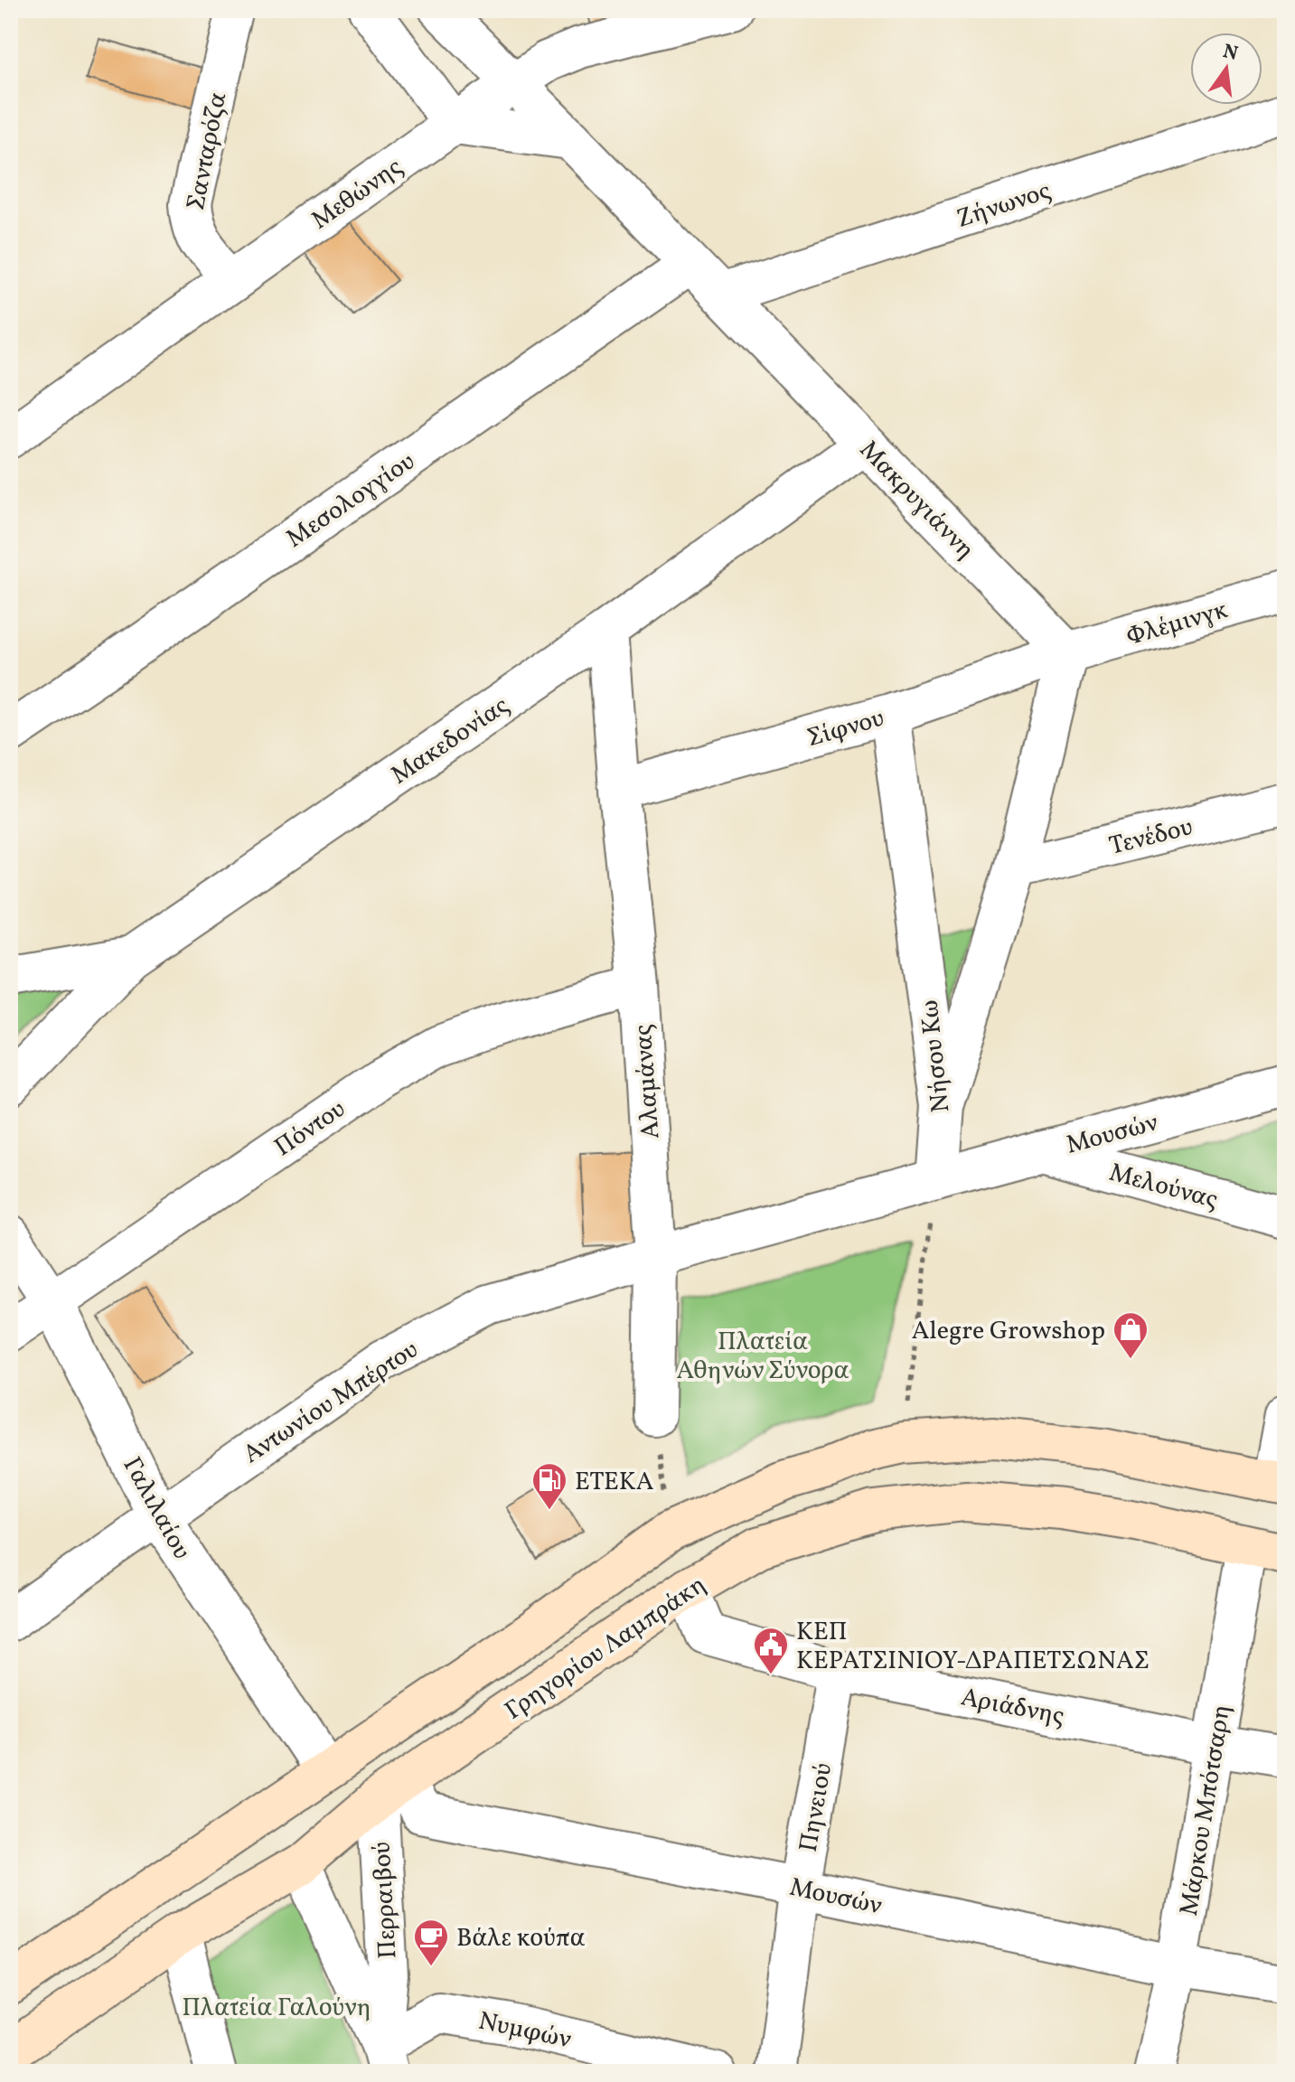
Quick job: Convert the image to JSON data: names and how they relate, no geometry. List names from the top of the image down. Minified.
{"streets":{"main road":["Γρηγορίου Λαμπράκη"],"street":["Σανταρόζα","Μεθώνης","Ζήνωνος","Μεσολογγίου","Μακρυγιάννη","Φλέμινγκ","Σίφνου","Μακεδονίας","Τενέδου","Νήσου Κω","Αλαμάνας","Πόντου","Μουσών","Μελούνας","Αντωνίου Μπέρτου","Γαλιλαίου","Αριάδνης","Πηνειού","Μάρκου Μπότσαρη","Περραιβού","Νυμφών"]},"crossings":[["Σανταρόζα","Μεθώνης"],["Μεθώνης","Μακρυγιάννη"],["Ζήνωνος","Μακρυγιάννη"],["Μεσολογγίου","Μακρυγιάννη"],["Μακρυγιάννη","Φλέμινγκ"],["Μακρυγιάννη","Σίφνου"],["Μακρυγιάννη","Μακεδονίας"],["Φλέμινγκ","Σίφνου"],["Σίφνου","Νήσου Κω"],["Σίφνου","Αλαμάνας"],["Μακεδονίας","Αλαμάνας"],["Νήσου Κω","Μουσών"],["Νήσου Κω","Αντωνίου Μπέρτου"],["Αλαμάνας","Πόντου"],["Αλαμάνας","Αντωνίου Μπέρτου"],["Πόντου","Γαλιλαίου"],["Μουσών","Μελούνας"],["Μουσών","Αντωνίου Μπέρτου"],["Μουσών","Γρηγορίου Λαμπράκη"],["Μουσών","Πηνειού"],["Μουσών","Μάρκου Μπότσαρη"],["Μουσών","Περραιβού"],["Αντωνίου Μπέρτου","Γαλιλαίου"],["Γαλιλαίου","Γρηγορίου Λαμπράκη"],["Γρηγορίου Λαμπράκη","Αριάδνης"],["Γρηγορίου Λαμπράκη","Μάρκου Μπότσαρη"],["Γρηγορίου Λαμπράκη","Περραιβού"],["Αριάδνης","Πηνειού"],["Αριάδνης","Μάρκου Μπότσαρη"],["Περραιβού","Νυμφών"]],"parks":["Πλατεία Αθηνών Σύνορα","Πλατεία Γαλούνη"],"places":{"shop":["Alegre Growshop"],"fuel station":["ΕΤΕΚΑ"],"public building":["ΚΕΠ ΚΕΡΑΤΣΙΝΙΟΥ-ΔΡΑΠΕΤΣΩΝΑΣ"],"cafe":["Βάλε κούπα"]},"north":"top"}
